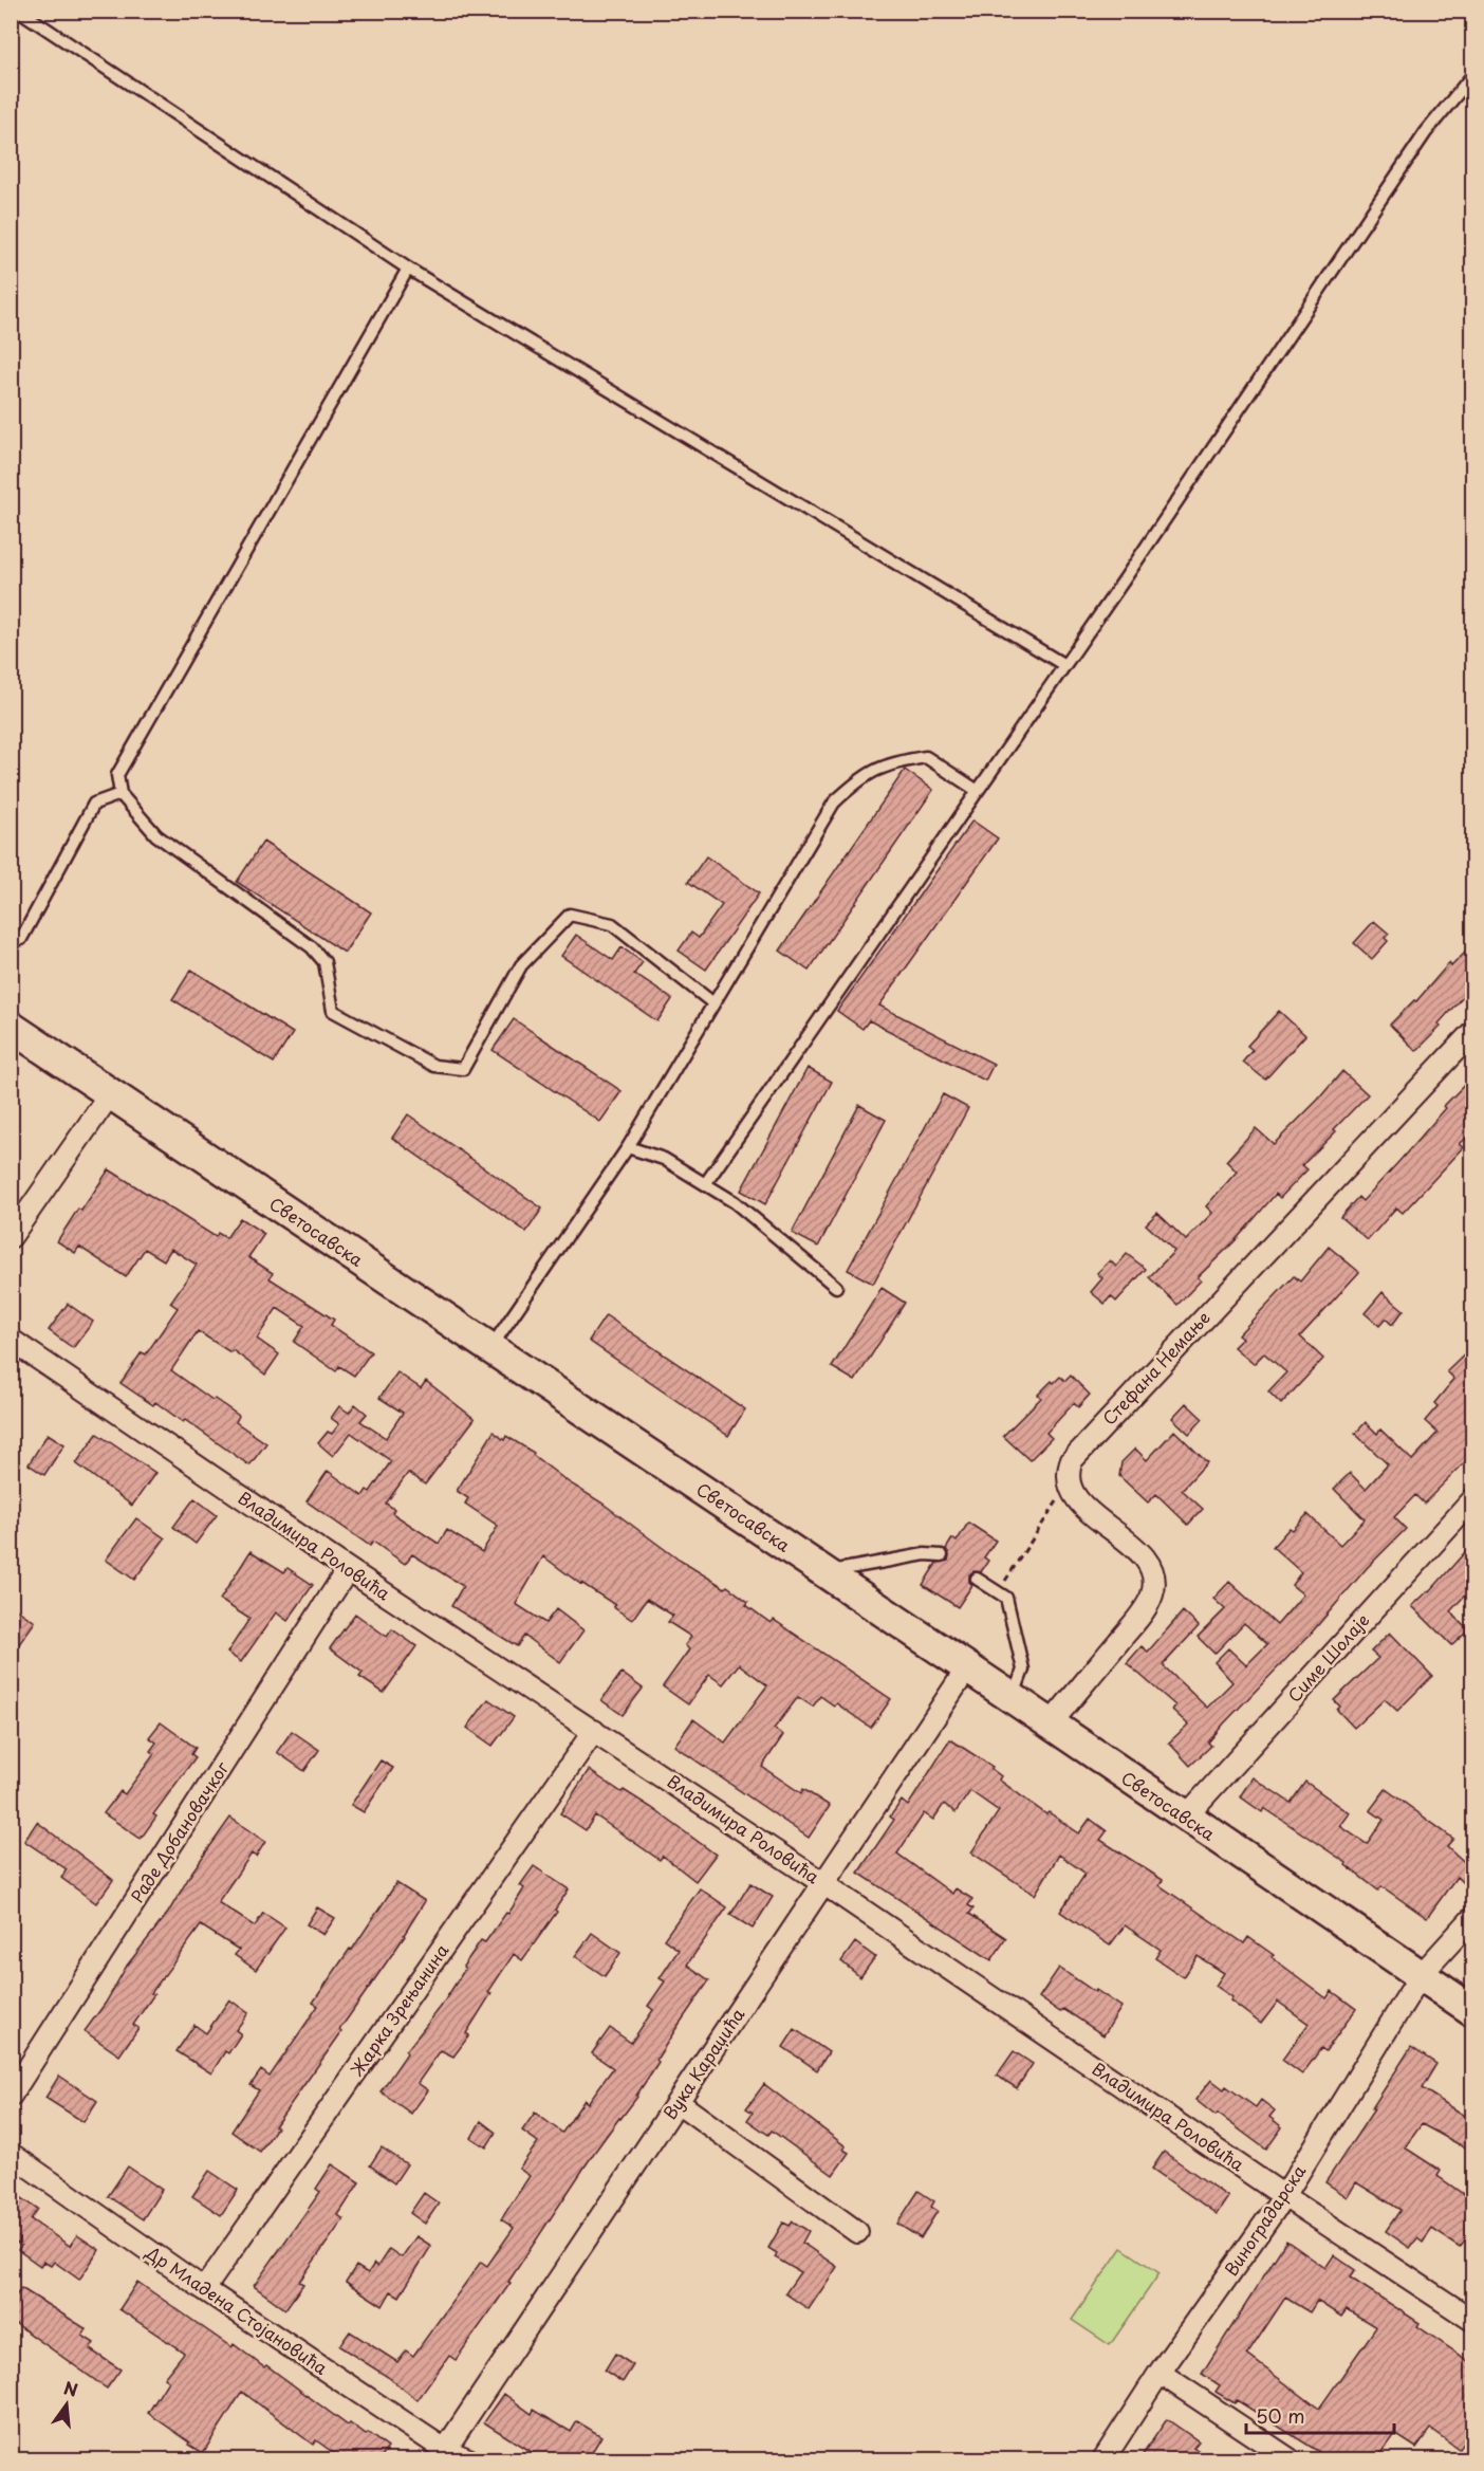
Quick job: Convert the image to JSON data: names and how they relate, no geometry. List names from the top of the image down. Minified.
{"streets":{"main road":["Светосавска"],"street":["Стефана Немање","Владимира Роловића","Симе Шолаје","Раде Добановачког","Жарка Зрењанина","Вука Караџића","Виноградарска","Др Младена Стојановића"]},"crossings":[["Светосавска","Симе Шолаје"],["Светосавска","Вука Караџића"],["Светосавска","Виноградарска"],["Владимира Роловића","Раде Добановачког"],["Владимира Роловића","Жарка Зрењанина"],["Владимира Роловића","Вука Караџића"],["Владимира Роловића","Виноградарска"],["Жарка Зрењанина","Др Младена Стојановића"],["Вука Караџића","Др Младена Стојановића"]],"scale_bar":"50 m","north":"top"}
